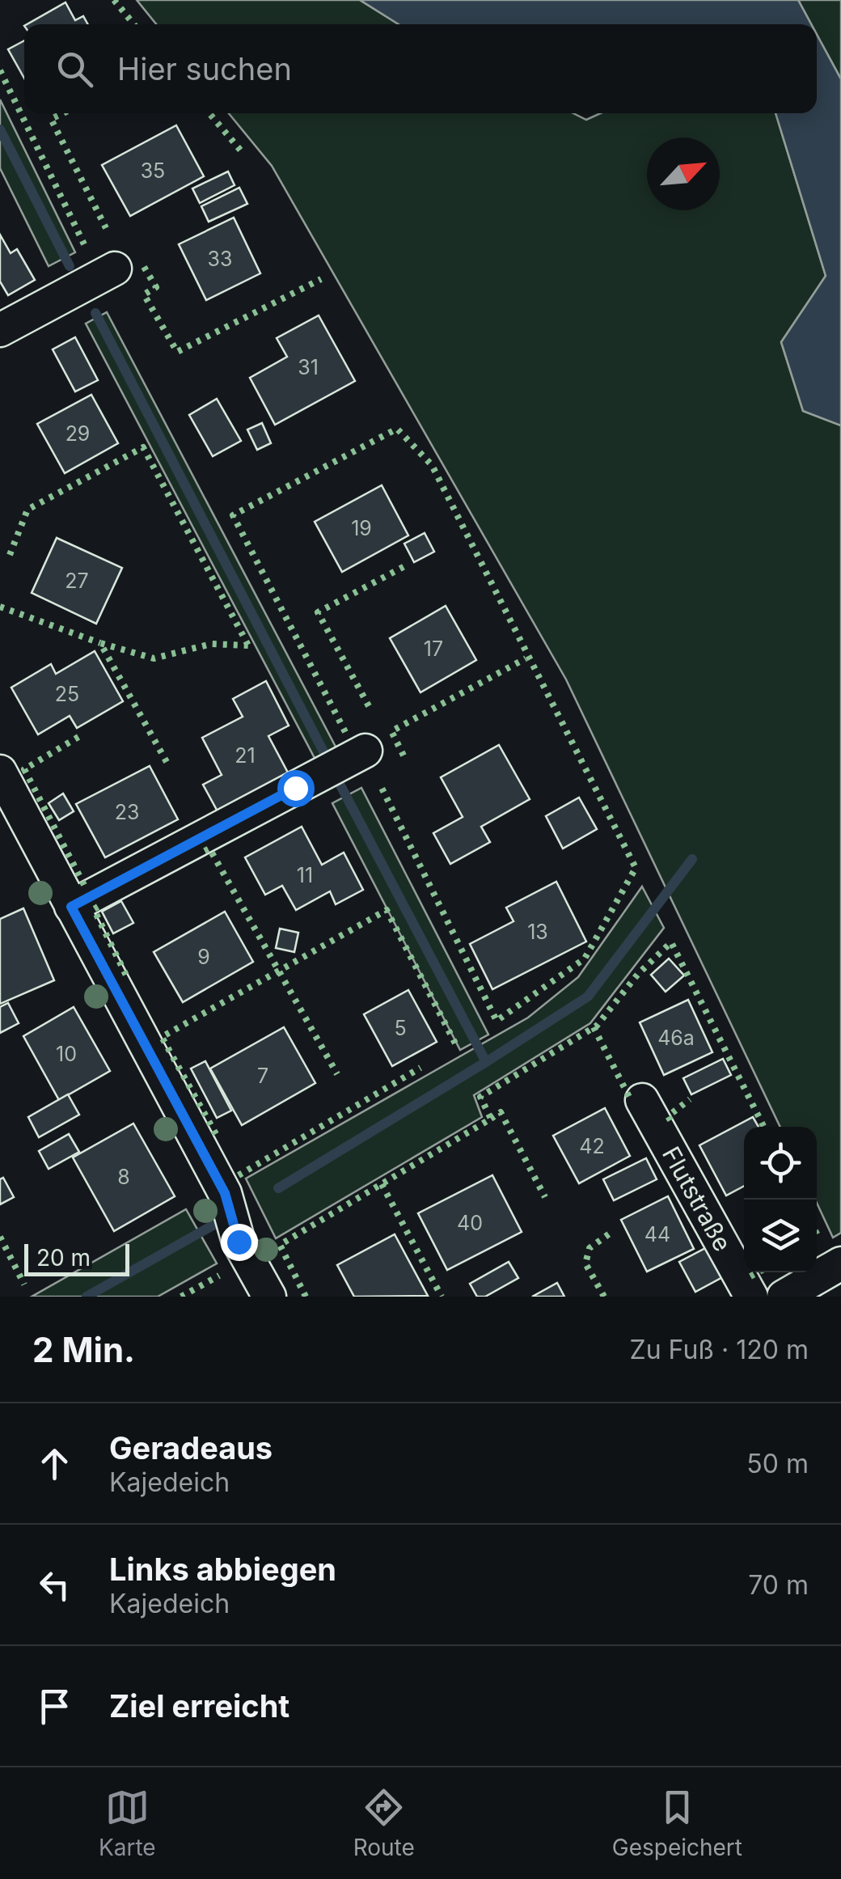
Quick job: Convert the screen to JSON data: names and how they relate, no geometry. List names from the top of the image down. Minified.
{"streets":{"street":["Flutstraße"]},"house_numbers":["35","33","31","29","19","27","17","25","21","23","11","13","9","5","46a","10","7","42","8","40","44"],"scale_bar":"20 m","north":"top right","page":{"search":"Hier suchen","scale":"20 m","heading":["2 Min.","Zu Fuß · 120 m"],"list":[["Geradeaus","Kajedeich","50 m"],["Links abbiegen","Kajedeich","70 m"],"Ziel erreicht"],"nav":["Karte","Route","Gespeichert"]}}
